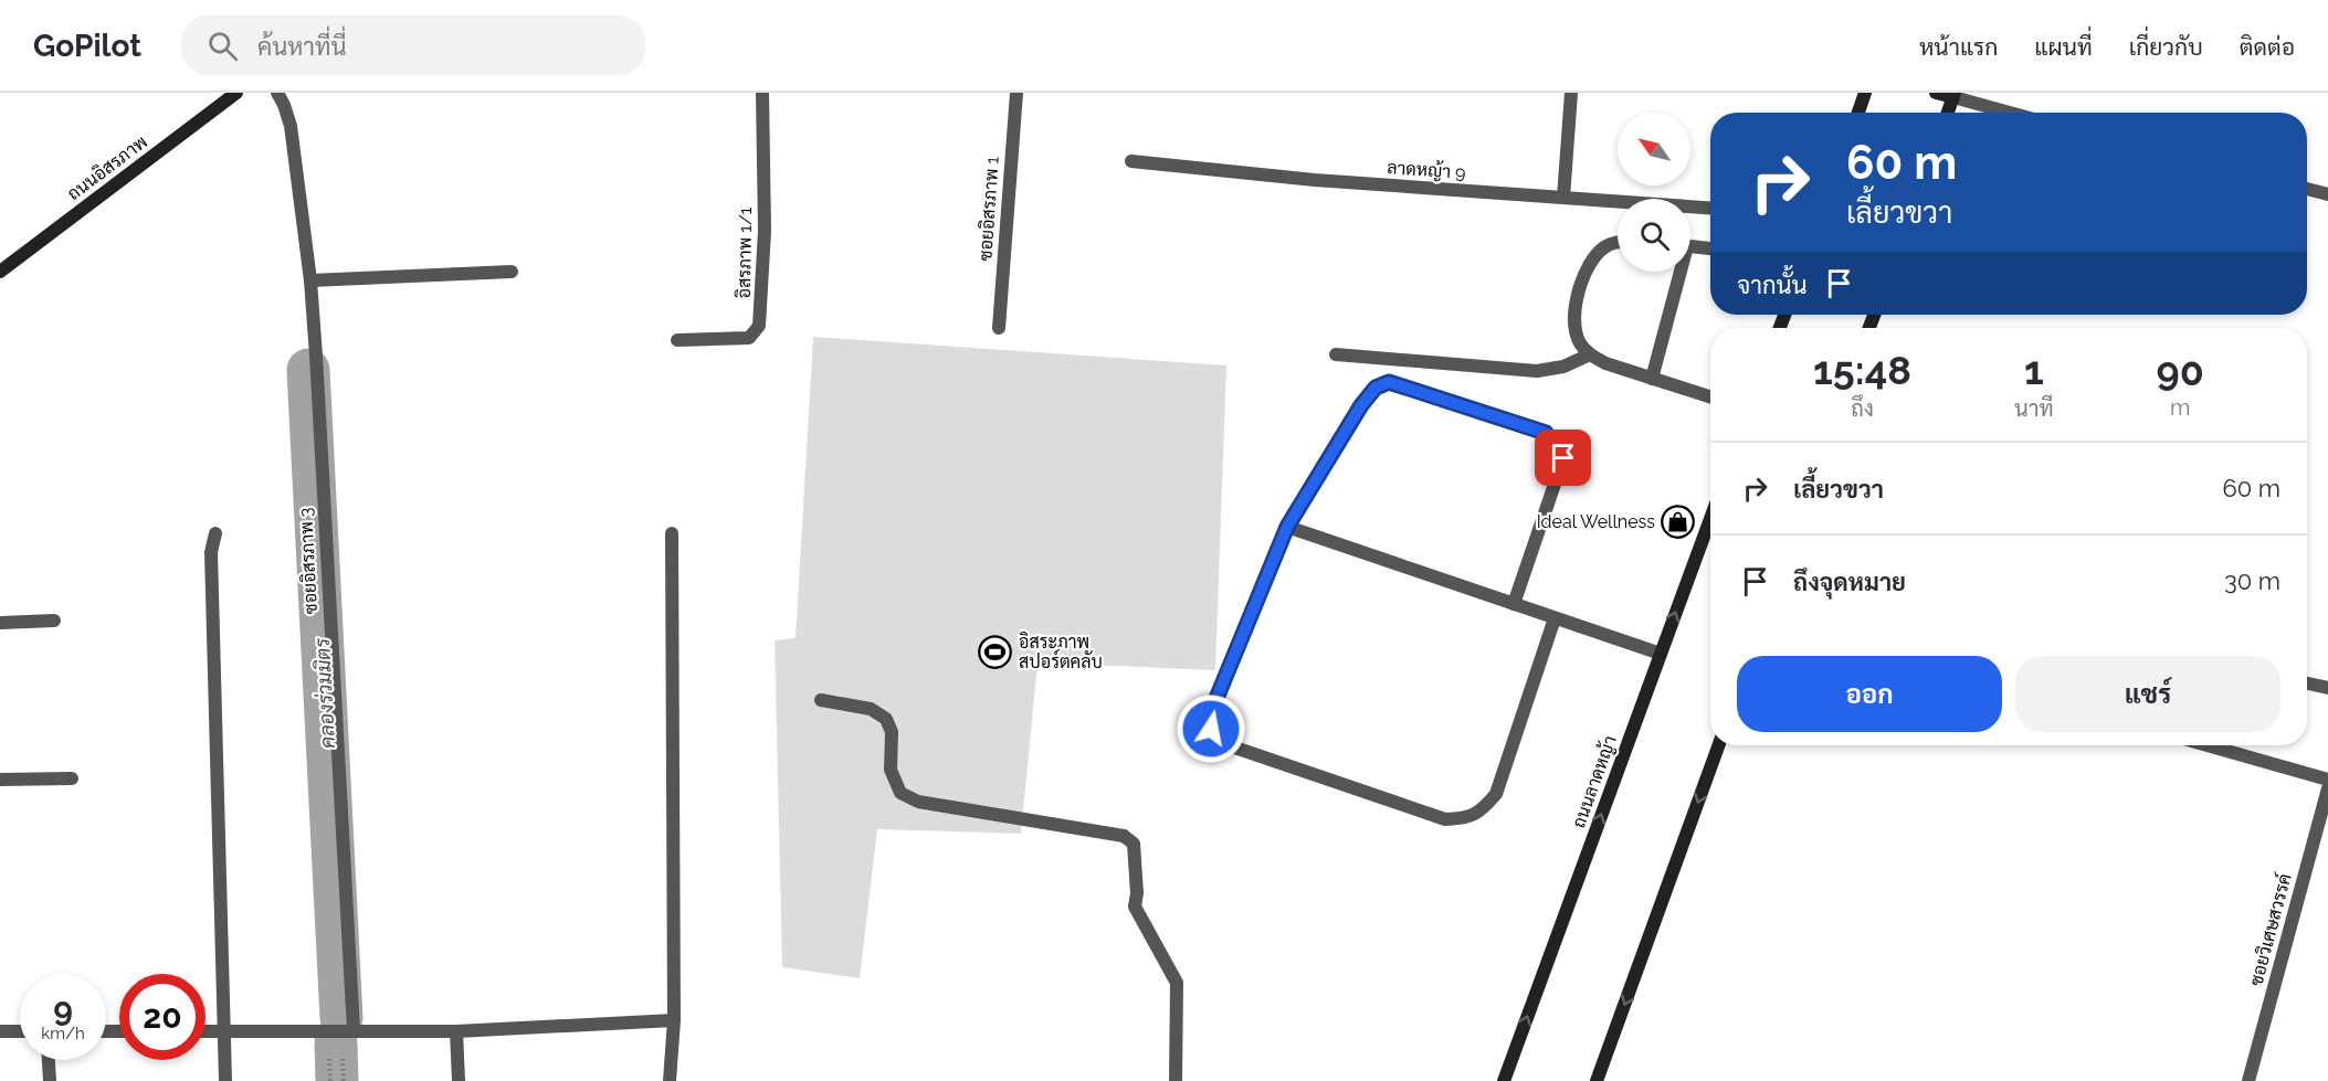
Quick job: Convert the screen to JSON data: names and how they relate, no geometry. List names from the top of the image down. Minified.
{"streets":{"main road":["ถนนอิสรภาพ","ถนนลาดหญ้า"],"street":["ลาดหญ้า 9","ซอยอิสรภาพ 1","อิสรภาพ 1/1","ซอยอิสรภาพ 3","ซอยวิเศษสวรรค์"]},"water":["คลองร่วมมิตร"],"places":{"shop":["Ideal Wellness"],"sports":["อิสระภาพ สปอร์ตคลับ"]},"north":"top left","page":{"header":"GoPilot","search":"ค้นหาที่นี่","nav":["หน้าแรก","แผนที่","เกี่ยวกับ","ติดต่อ"],"turn":["60 m","เลี้ยวขวา"],"then":"จากนั้น","eta":["15:48","ถึง","1","นาที","90","m"],"list":[{"name":"เลี้ยวขวา","value":"60 m"},{"name":"ถึงจุดหมาย","value":"30 m"}],"buttons":["ออก","แชร์"],"speed":"9 km/h","limit":"20"}}
